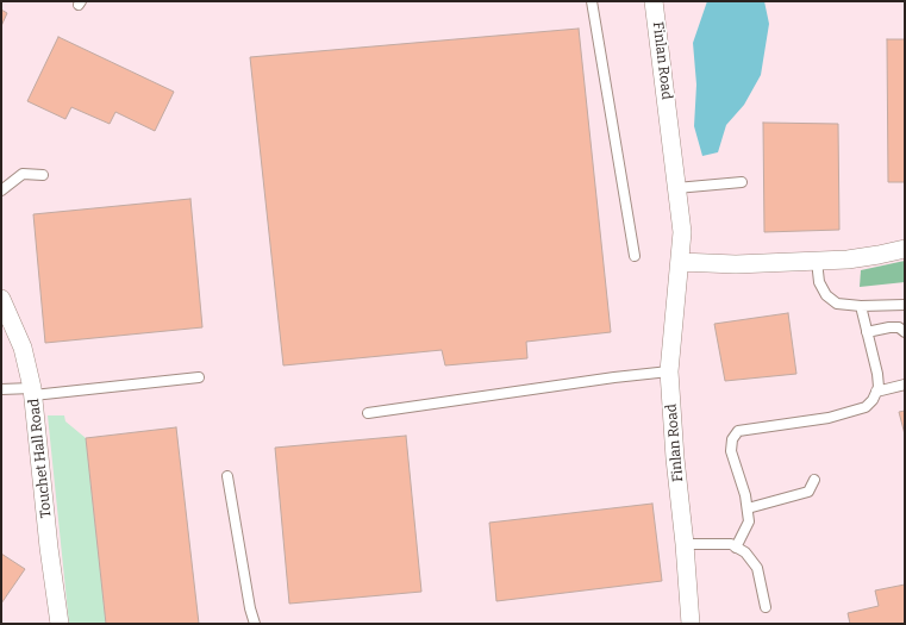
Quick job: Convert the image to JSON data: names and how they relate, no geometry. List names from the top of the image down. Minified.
{"streets":{"street":["Finlan Road","Touchet Hall Road"]}}
